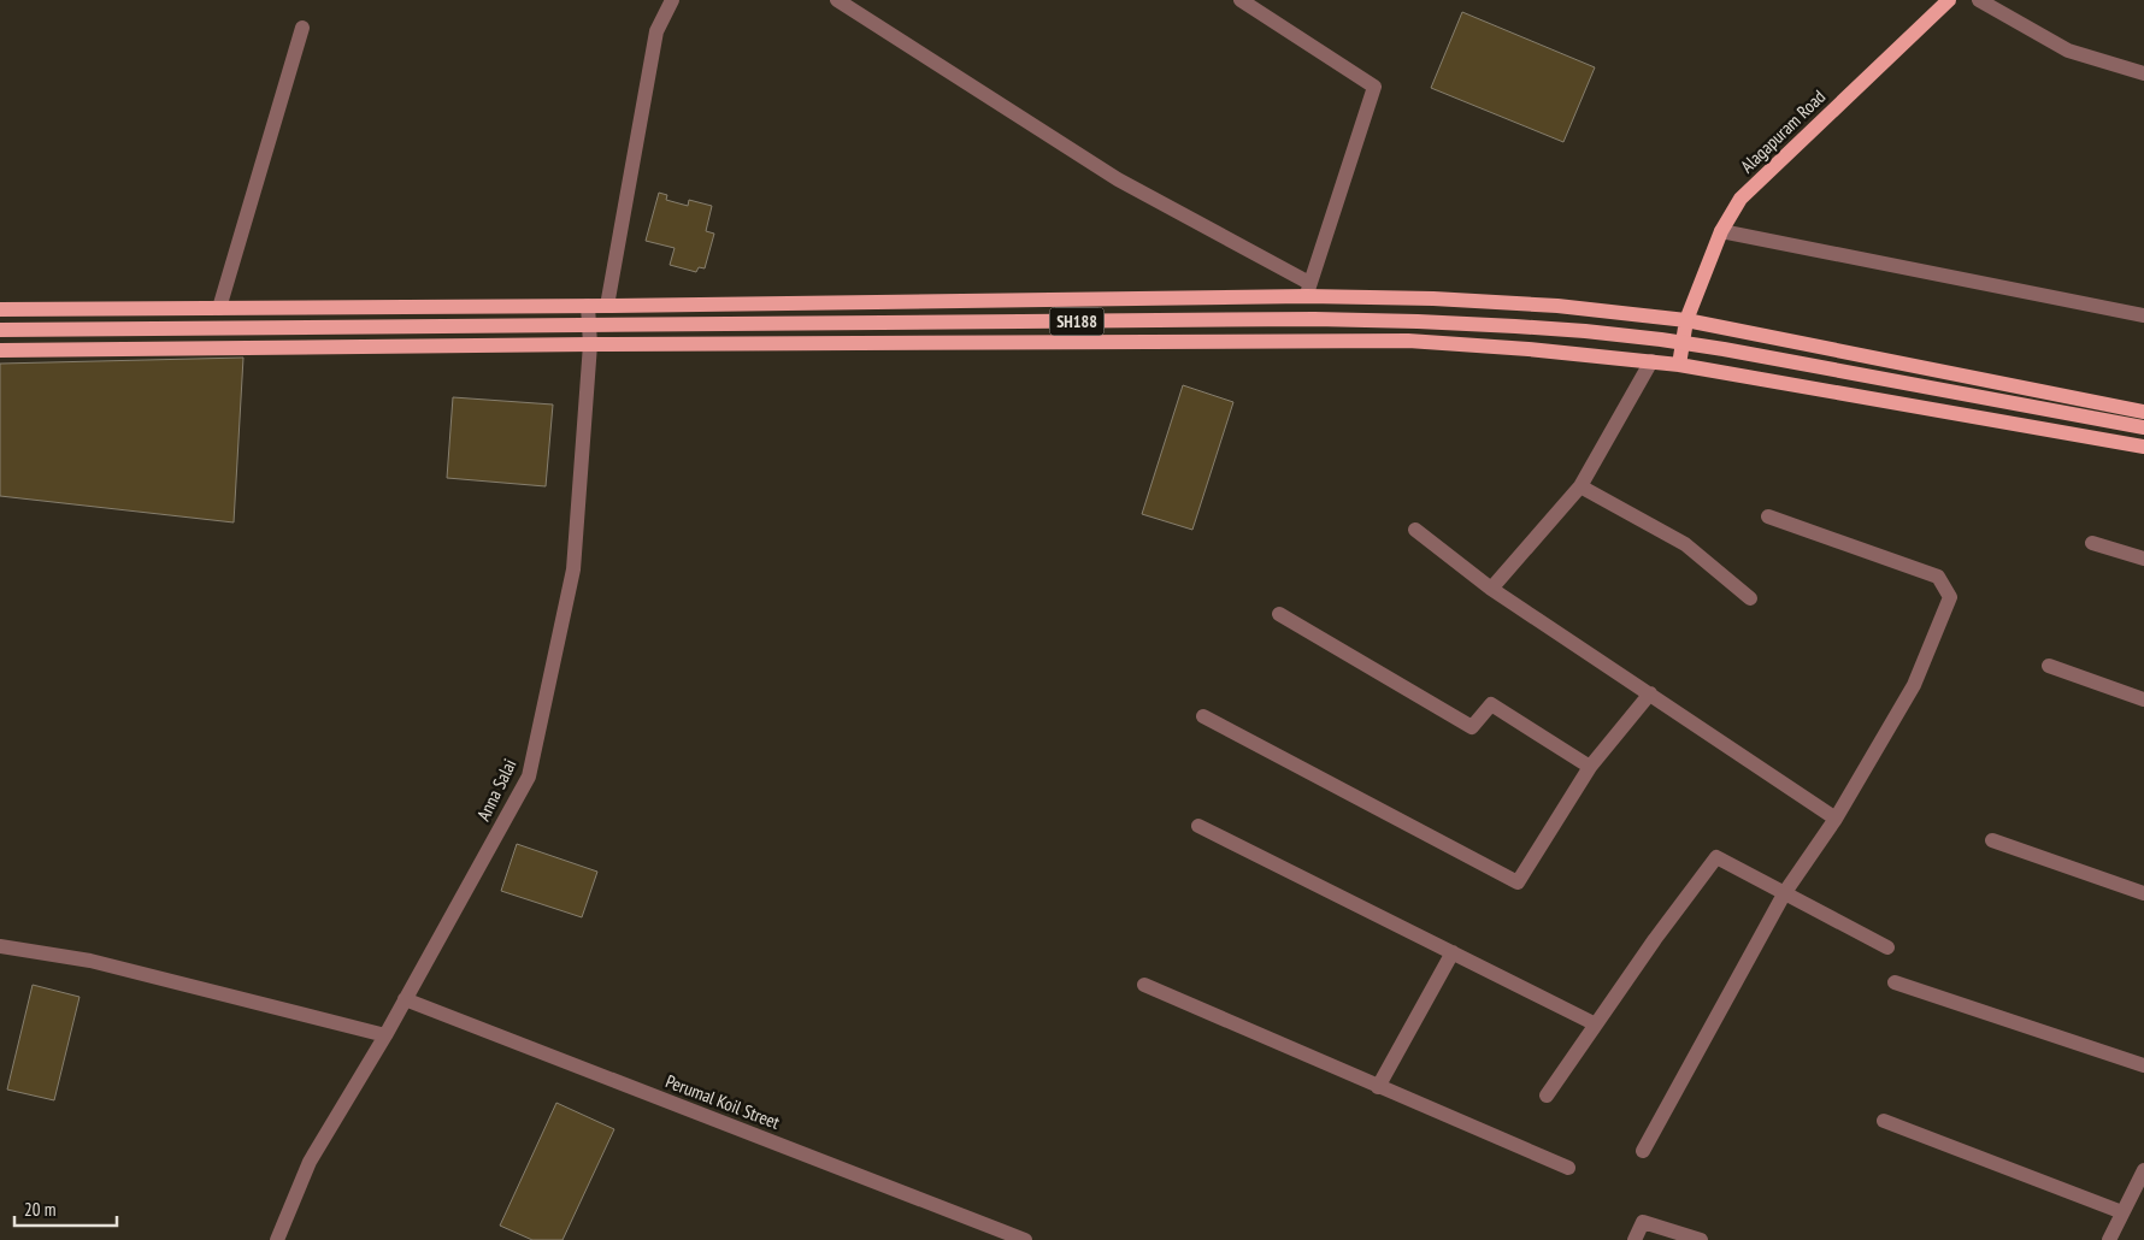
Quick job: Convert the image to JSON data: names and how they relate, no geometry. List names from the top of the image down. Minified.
{"streets":{"main road":["Alagapuram Road","SH188"],"street":["Anna Salai","Perumal Koil Street"]},"crossings":[["Anna Salai","Perumal Koil Street"]],"scale_bar":"20 m"}
